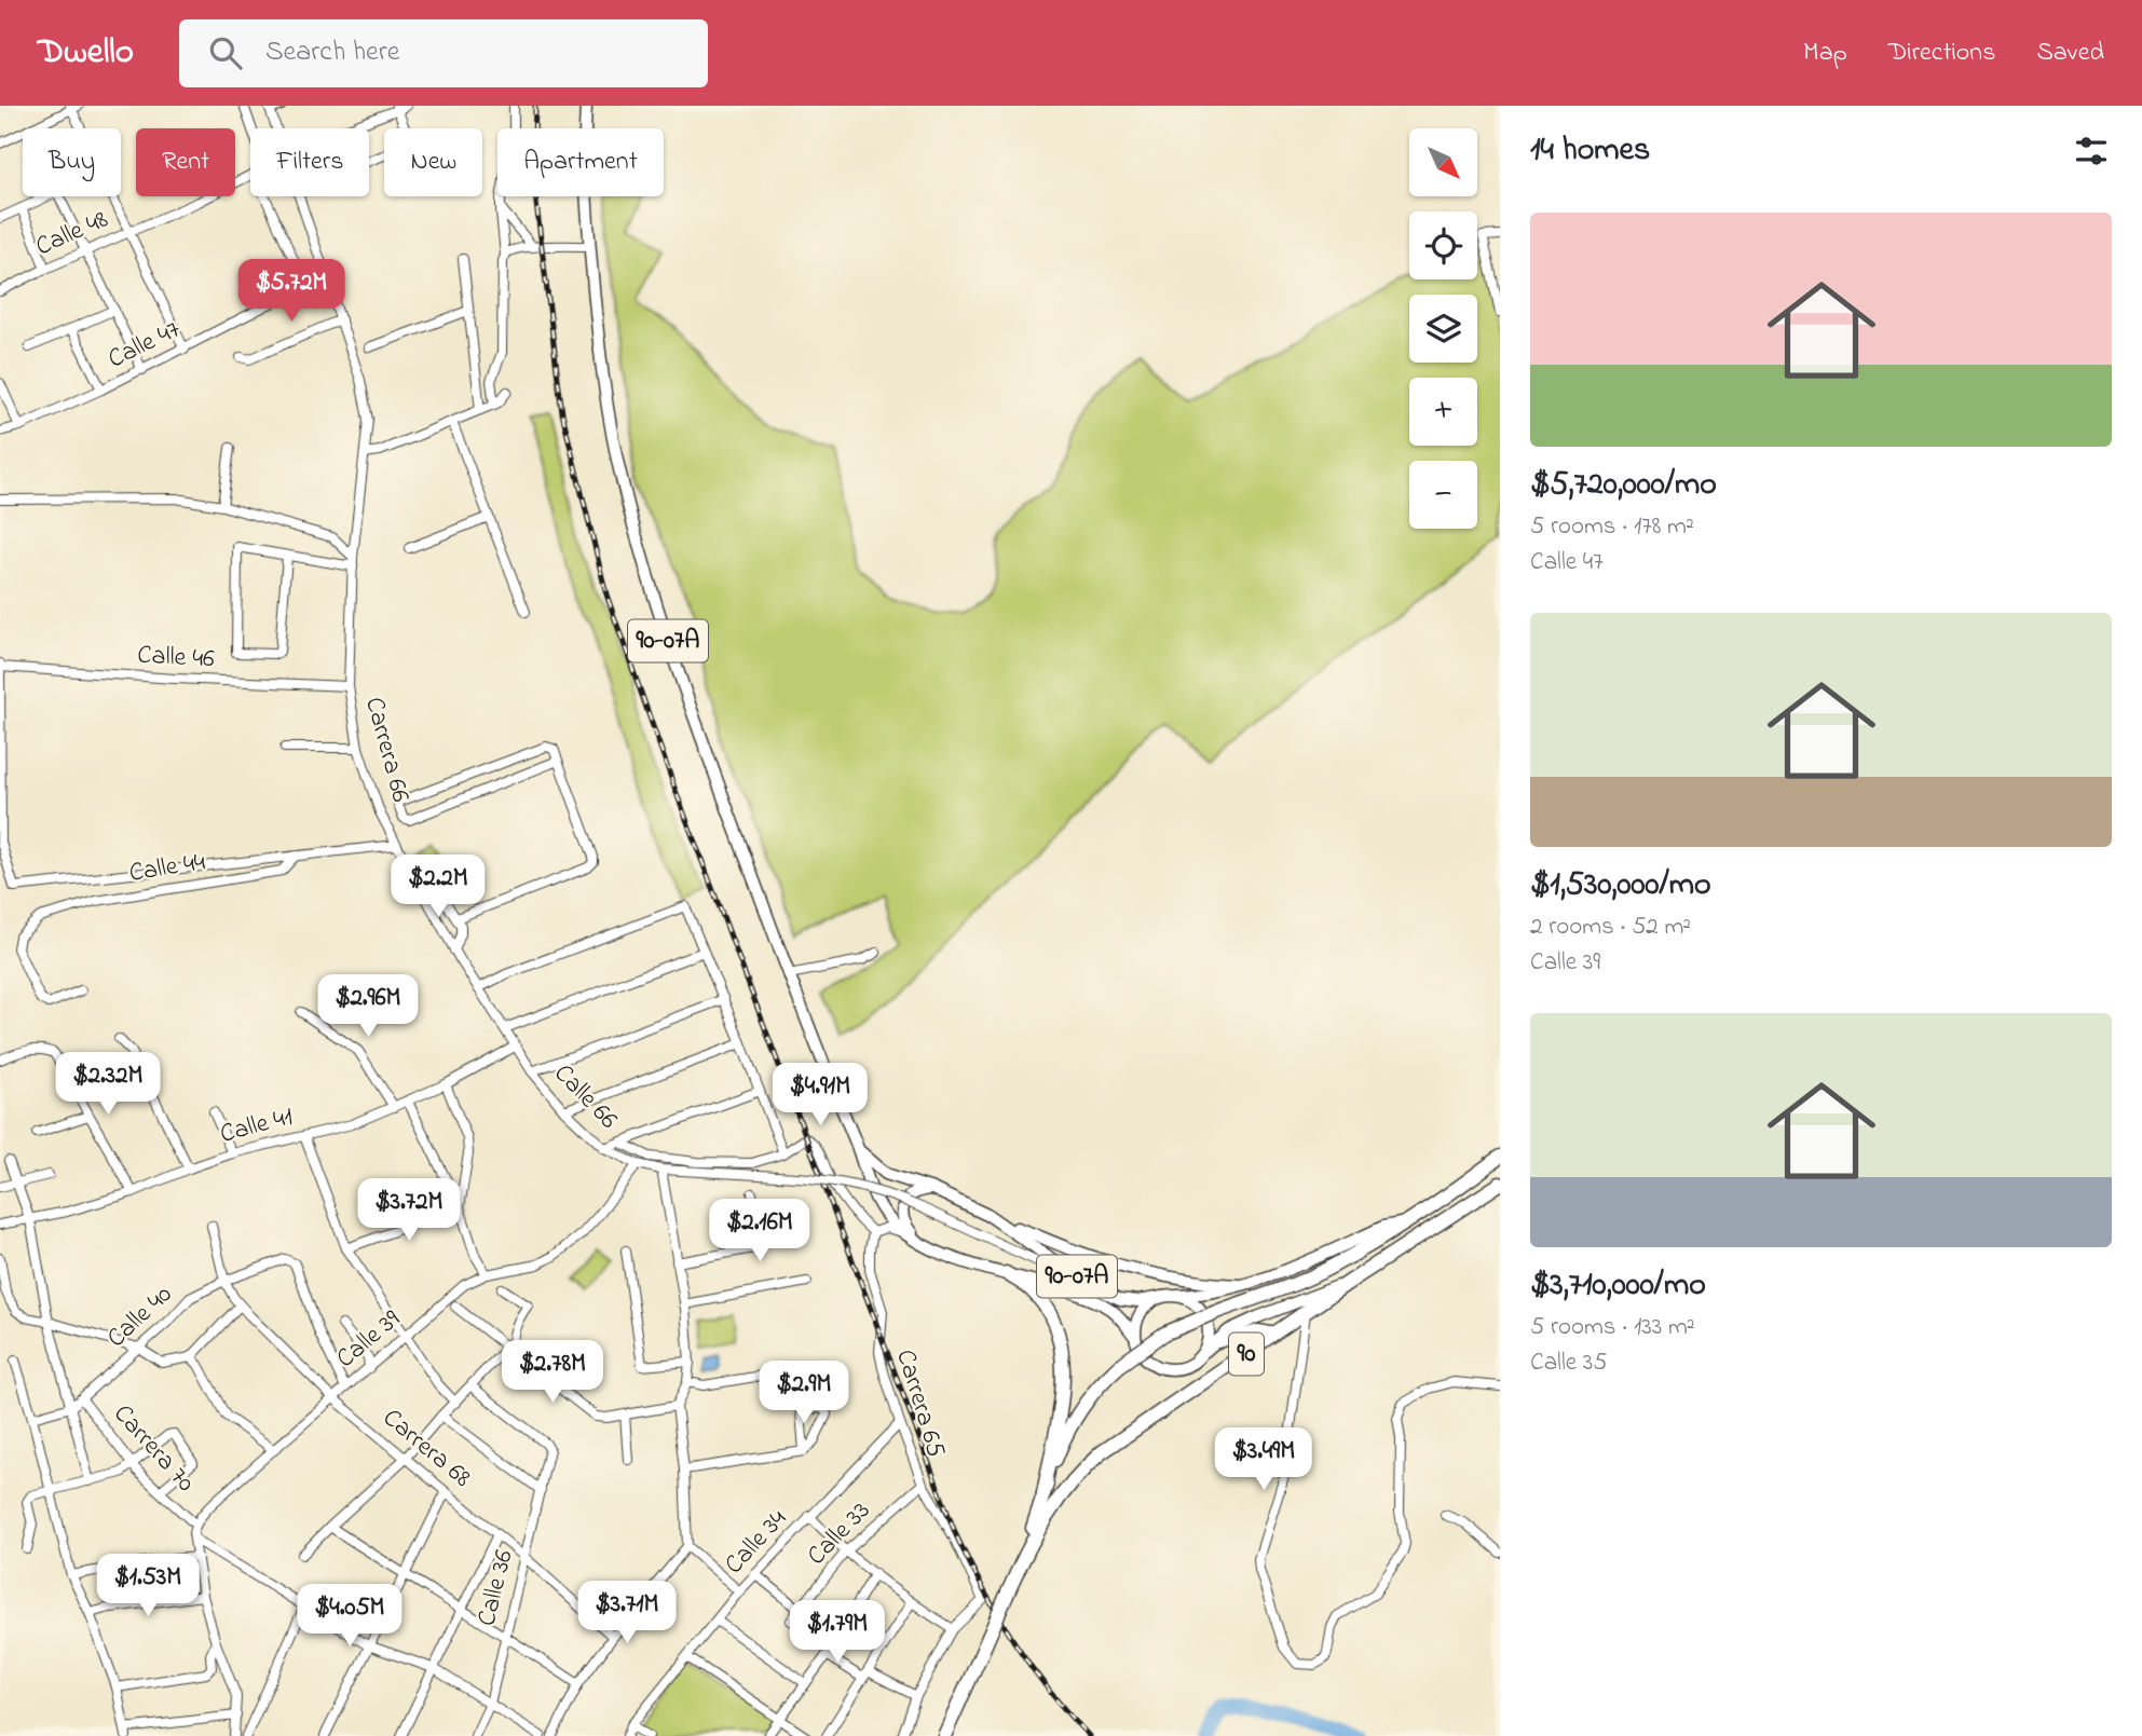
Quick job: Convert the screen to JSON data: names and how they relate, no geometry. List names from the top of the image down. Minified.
{"streets":{"highway":["90"],"main road":["90-07A"],"street":["Calle 48","Calle 47","Calle 46","Carrera 66","Calle 44","Calle 66","Calle 41","Calle 40","Calle 39","Carrera 65","Carrera 70","Carrera 68","Calle 33","Calle 34","Calle 36"]},"crossings":[["Calle 47","Carrera 66"],["Calle 46","Carrera 66"],["Carrera 66","Calle 66"],["Carrera 66","Calle 41"],["Calle 66","Calle 41"],["Calle 66","Calle 39"],["Calle 40","Calle 39"],["Calle 40","Carrera 70"],["Calle 40","Carrera 68"],["Calle 39","Carrera 70"],["Calle 39","Carrera 68"],["Carrera 65","Calle 33"],["Carrera 65","Calle 34"],["Carrera 68","Calle 36"]],"north":"bottom right","page":{"header":"Dwello","search":"Search here","nav":["Map","Directions","Saved"],"heading":"14 homes","map_buttons":["+","−"],"chip":["Buy","Rent","Filters","New","Apartment"],"list":[{"name":"$5,720,000/mo","note":"5 rooms · 178 m² · Calle 47"},{"name":"$1,530,000/mo","note":"2 rooms · 52 m² · Calle 39"},{"name":"$3,710,000/mo","note":"5 rooms · 133 m² · Calle 35"}],"price":["$5.72M","$2.2M","$2.96M","$2.32M","$4.91M","$3.72M","$2.16M","$2.78M","$2.9M","$3.49M","$1.53M","$3.71M","$4.05M","$1.79M"]}}
